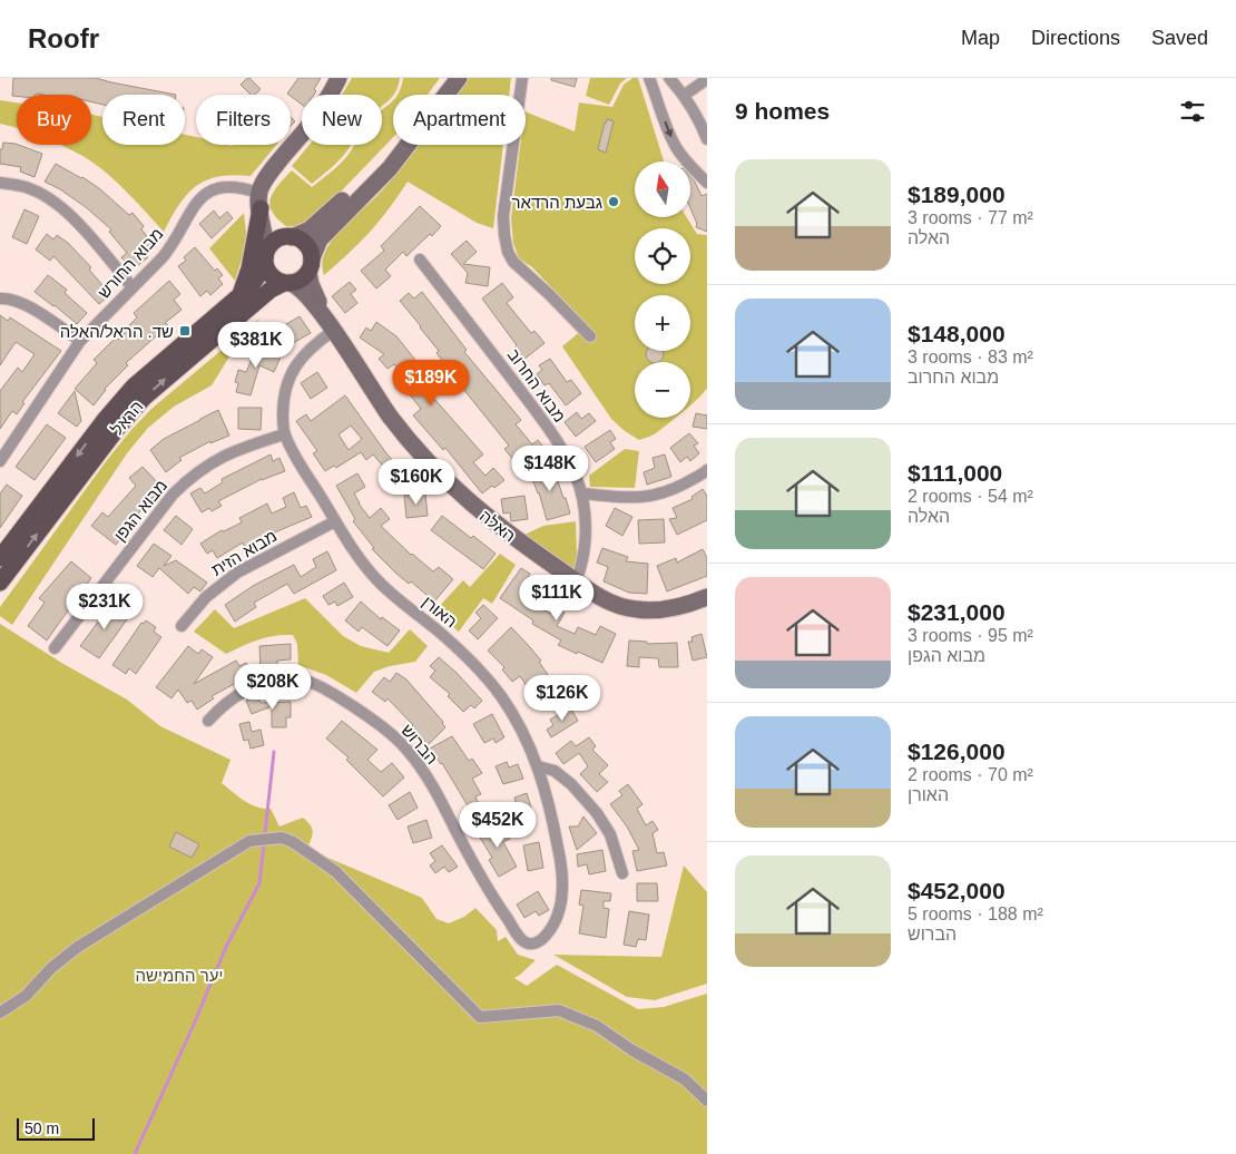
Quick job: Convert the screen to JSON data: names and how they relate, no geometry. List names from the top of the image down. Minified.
{"streets":{"main road":["הראל"],"street":["מבוא החורש","מבוא החרוב","מבוא הגפן","האלה","מבוא הזית","האורן","הברוש"]},"crossings":[["מבוא החרוב","האלה"],["הראל","האלה"],["מבוא הגפן","האורן"],["האלה","האורן"],["מבוא הזית","האורן"],["האורן","הברוש"]],"parks":["יער החמישה"],"places":{"other":["גבעת הרדאר"],"transit":["שד. הראל/האלה"]},"scale_bar":"50 m","north":"top","page":{"header":"Roofr","nav":["Map","Directions","Saved"],"heading":"9 homes","chip":["Buy","Rent","Filters","New","Apartment"],"list":[{"name":"$189,000","note":"3 rooms · 77 m² · האלה"},{"name":"$148,000","note":"3 rooms · 83 m² · מבוא החרוב"},{"name":"$111,000","note":"2 rooms · 54 m² · האלה"},{"name":"$231,000","note":"3 rooms · 95 m² · מבוא הגפן"},{"name":"$126,000","note":"2 rooms · 70 m² · האורן"},{"name":"$452,000","note":"5 rooms · 188 m² · הברוש"}],"map_buttons":["+","−"],"price":["$381K","$189K","$148K","$160K","$111K","$231K","$208K","$126K","$452K"],"scale":"50 m"}}
